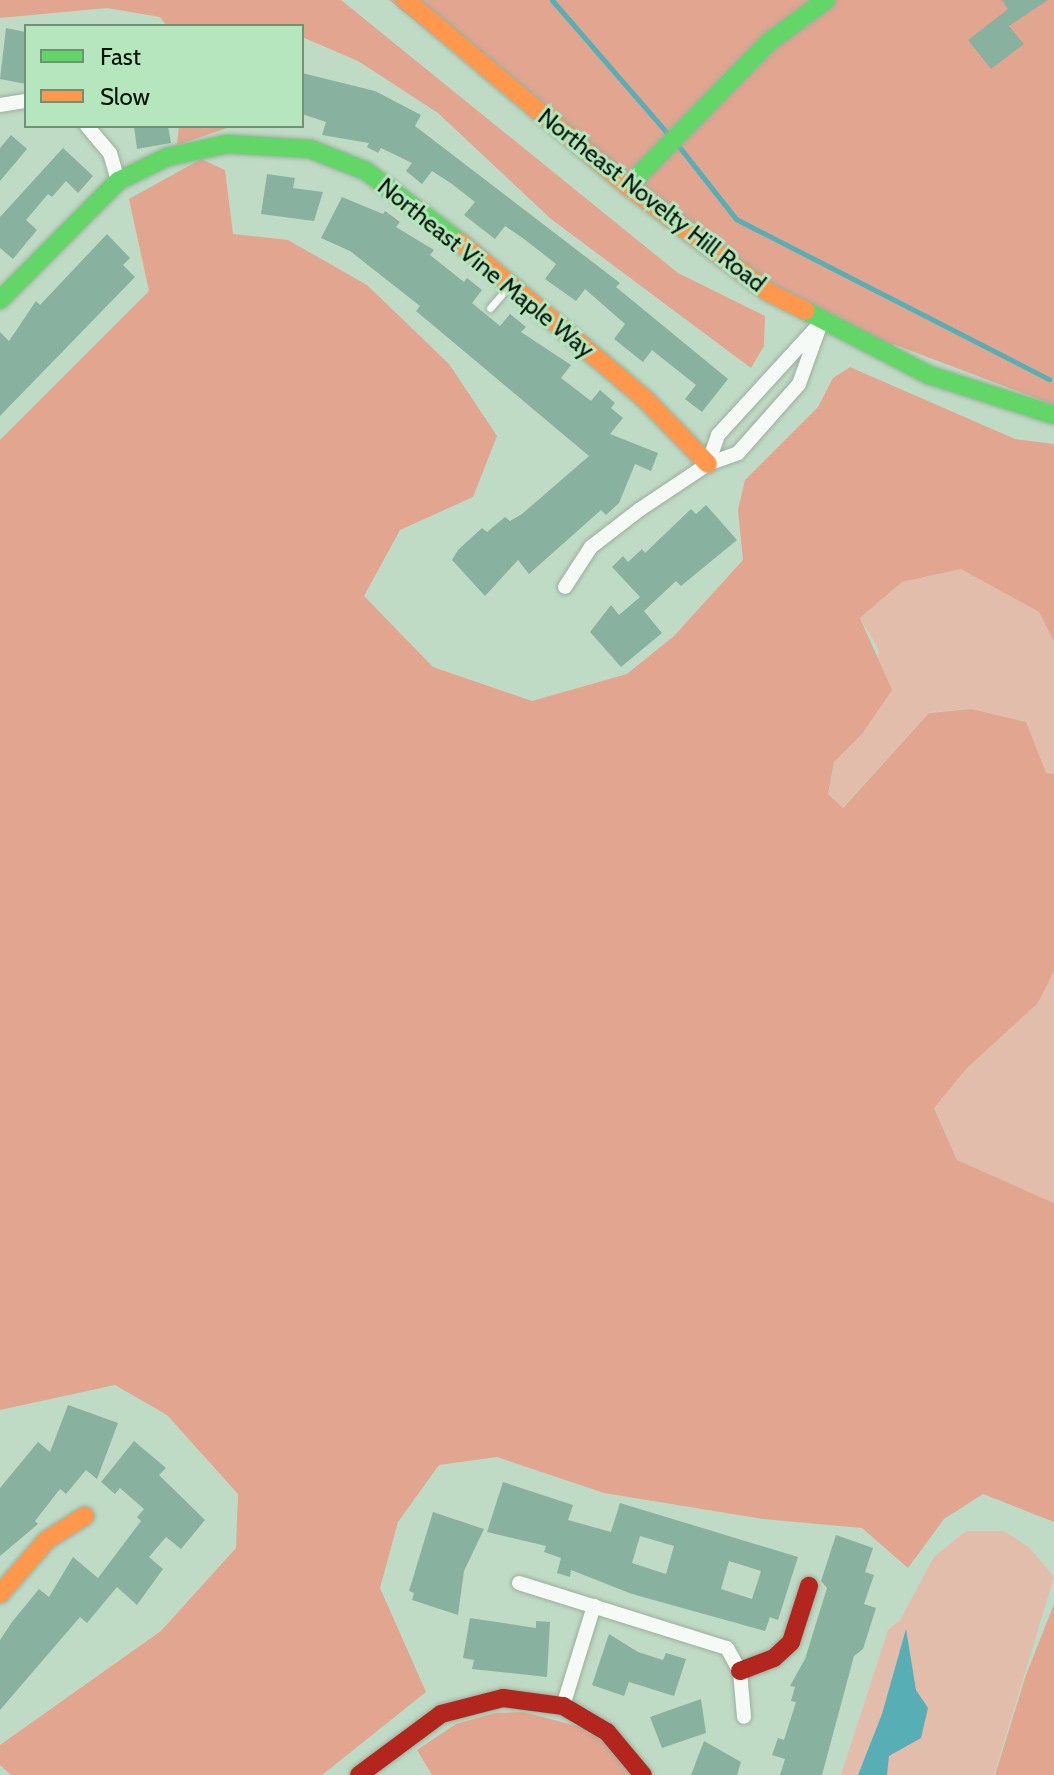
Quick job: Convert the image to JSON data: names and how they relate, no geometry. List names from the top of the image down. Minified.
{"streets":{"street":["Northeast Novelty Hill Road","Northeast Vine Maple Way"]},"legend":["Fast","Slow"]}
